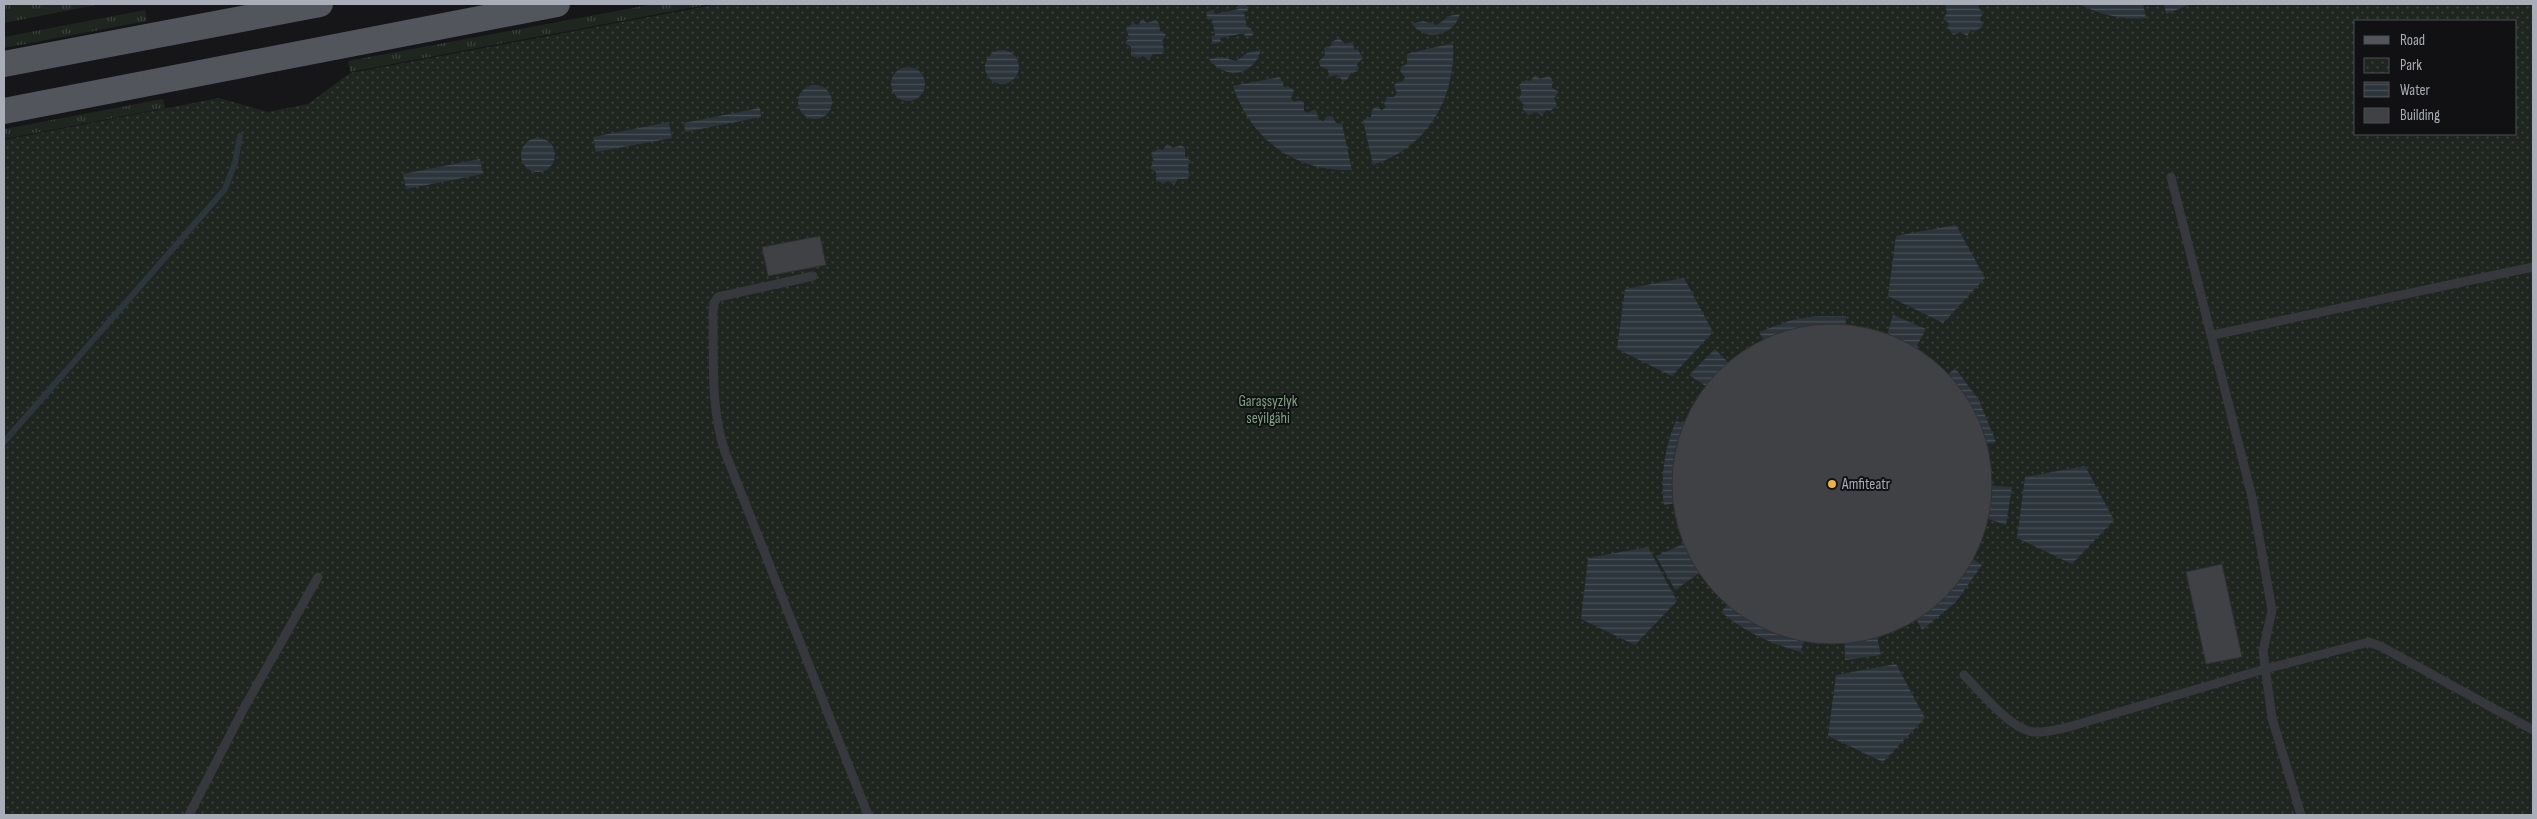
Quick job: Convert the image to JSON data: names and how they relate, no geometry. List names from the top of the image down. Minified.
{"parks":["Garaşsyzlyk seýilgähi"],"places":["Amfiteatr"],"legend":["Road","Park","Water","Building"]}
